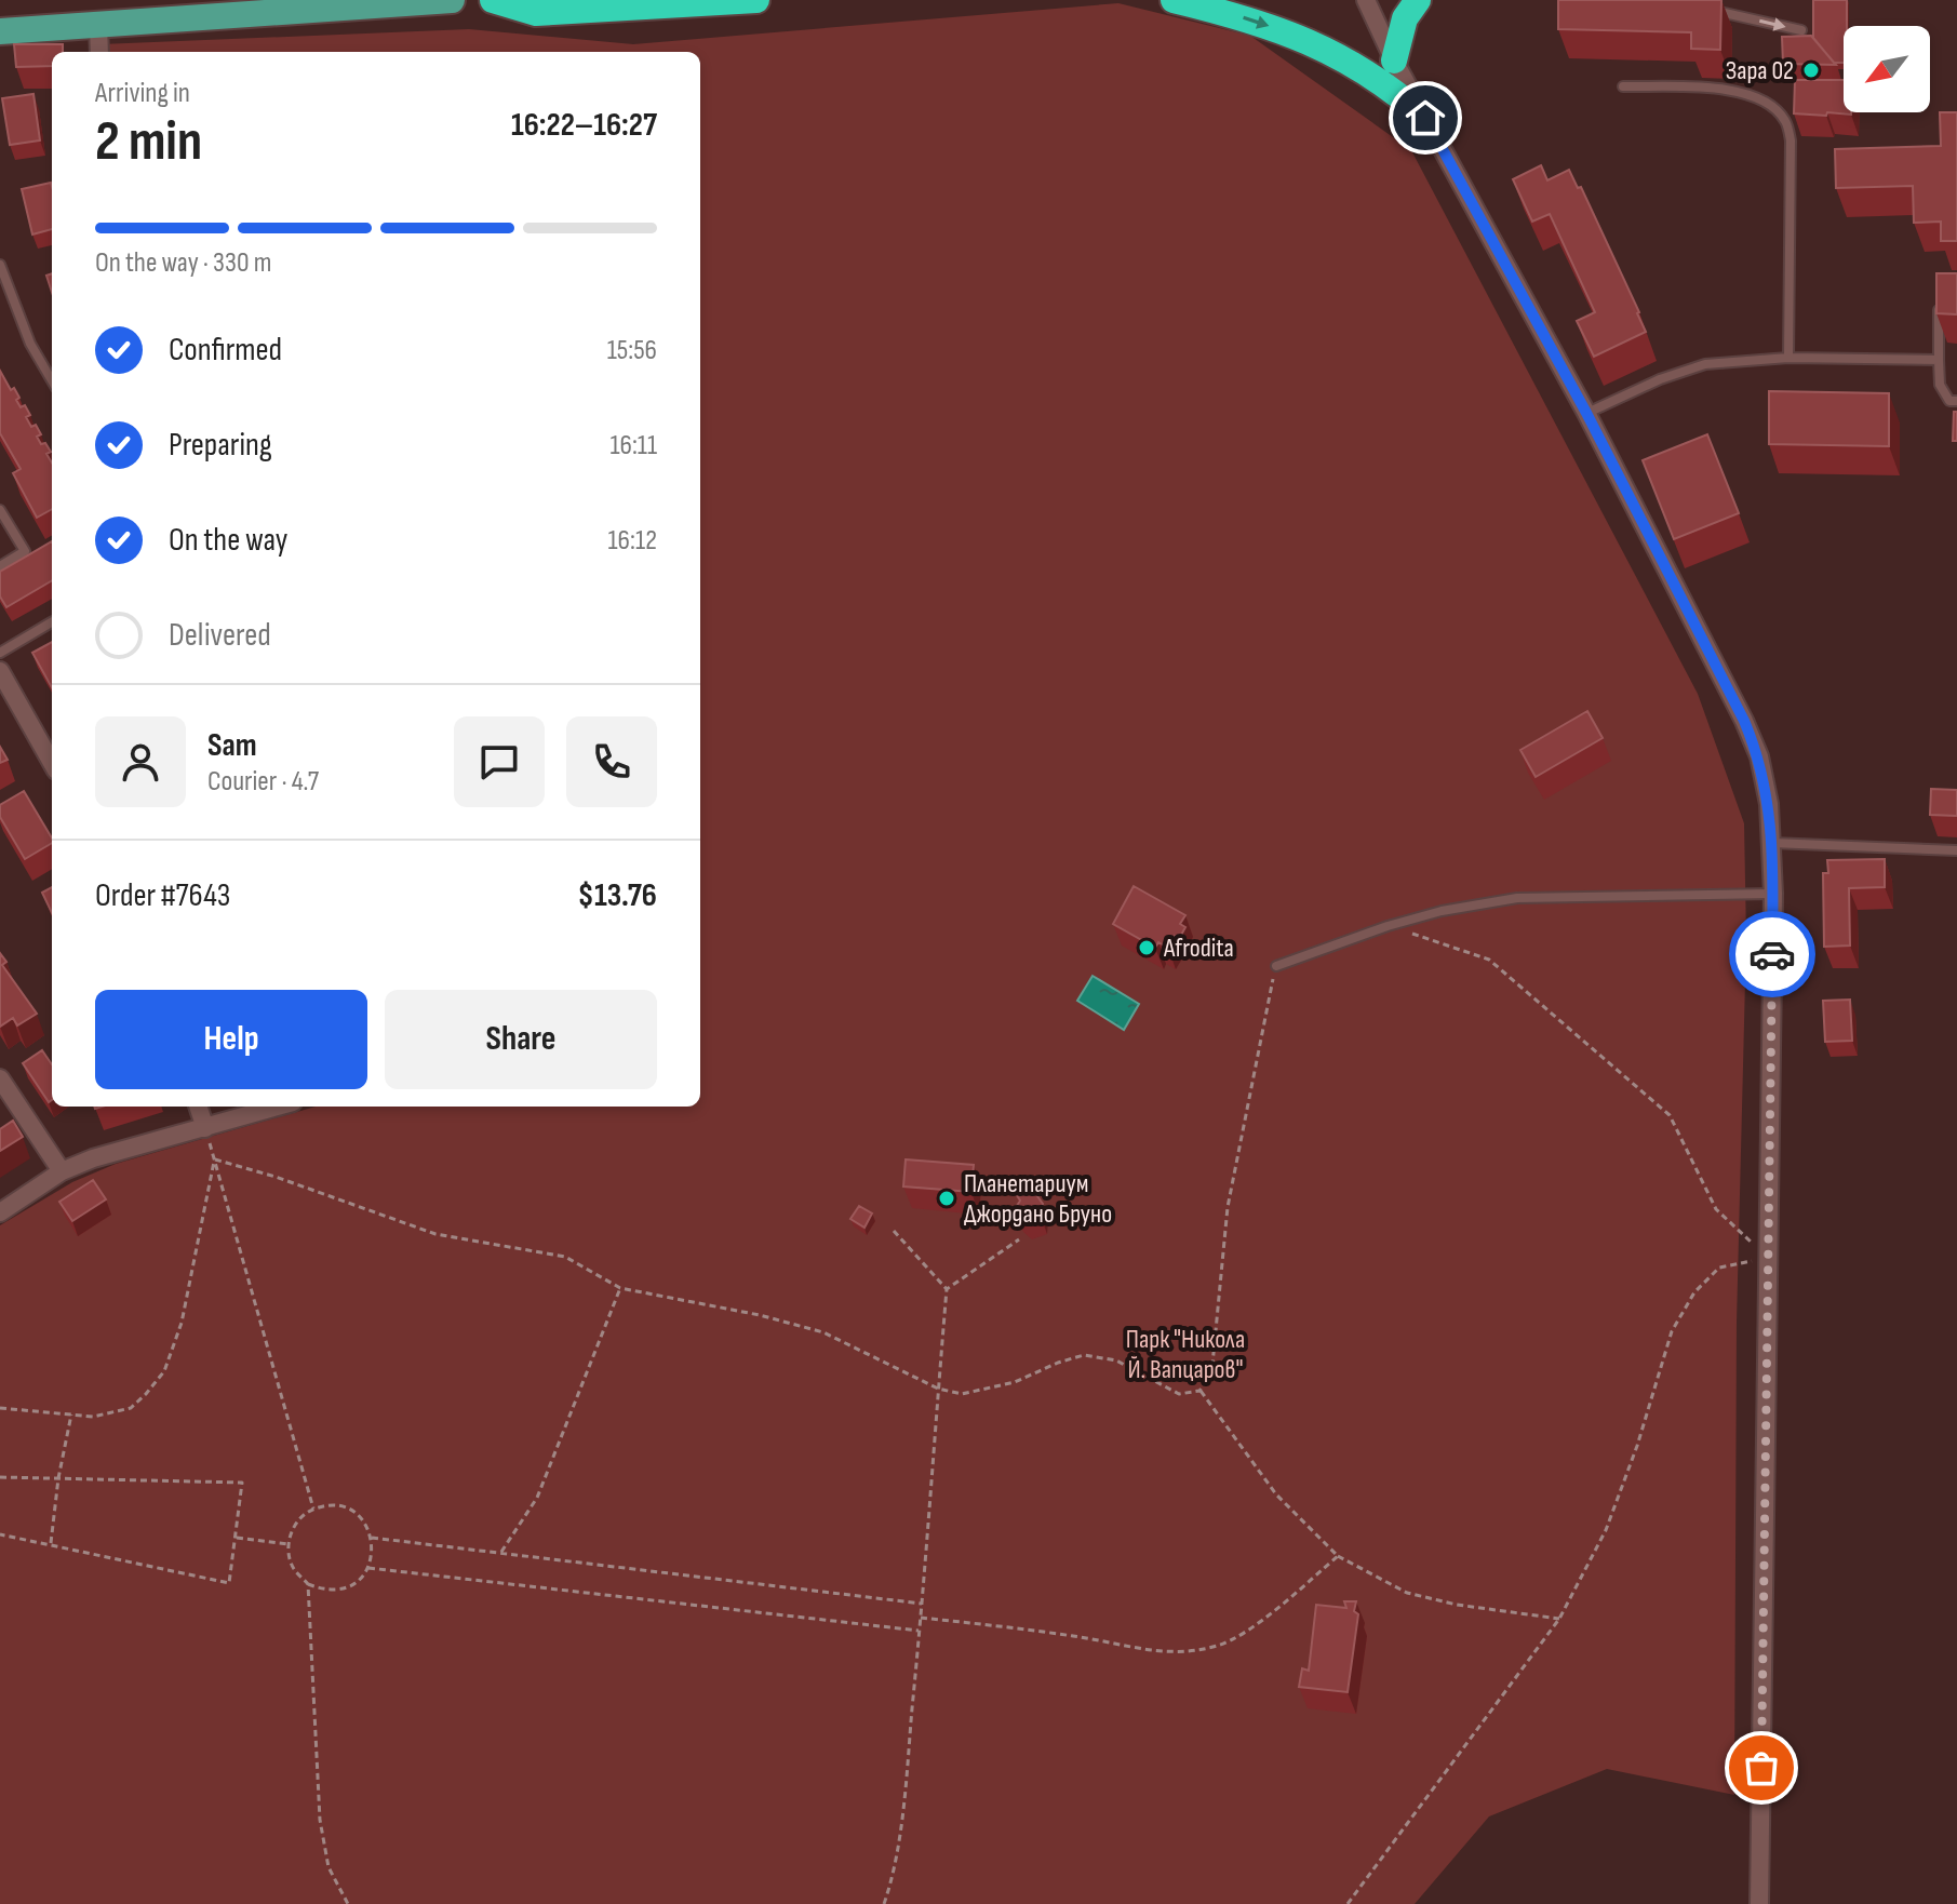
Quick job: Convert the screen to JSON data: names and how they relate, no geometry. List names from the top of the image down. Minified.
{"parks":["Парк \"Никола Й. Вапцаров\""],"places":["Зара 02","Afrodita","Планетариум Джордано Бруно"],"north":"bottom left","page":{"heading":["2 min","Arriving in","16:22–16:27"],"panel":["Sam","Courier · 4.7","Order #7643","$13.76"],"bar":"On the way · 330 m","list":[["Confirmed","15:56"],["Preparing","16:11"],["On the way","16:12"],"Delivered"],"buttons":["Help","Share"]}}
